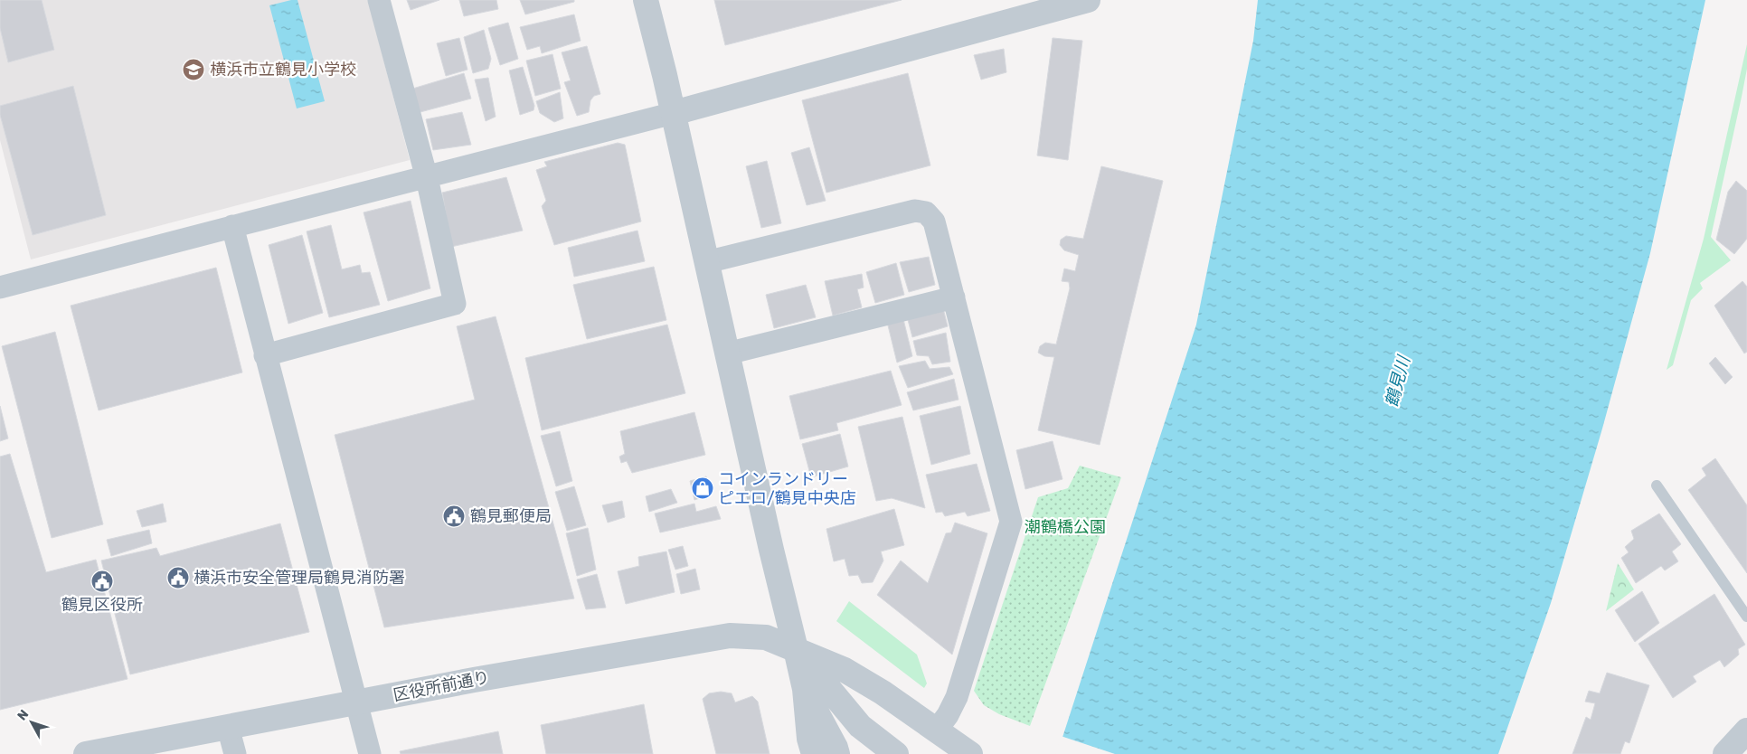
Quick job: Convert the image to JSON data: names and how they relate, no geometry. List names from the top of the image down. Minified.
{"streets":{"street":["区役所前通り"]},"water":["鶴見川"],"parks":["潮鶴橋公園"],"places":{"school or university":["横浜市立鶴見小学校"],"shop":["コインランドリー ピエロ/鶴見中央店"],"public building":["鶴見郵便局","横浜市安全管理局鶴見消防署","鶴見区役所"]},"north":"top left"}
